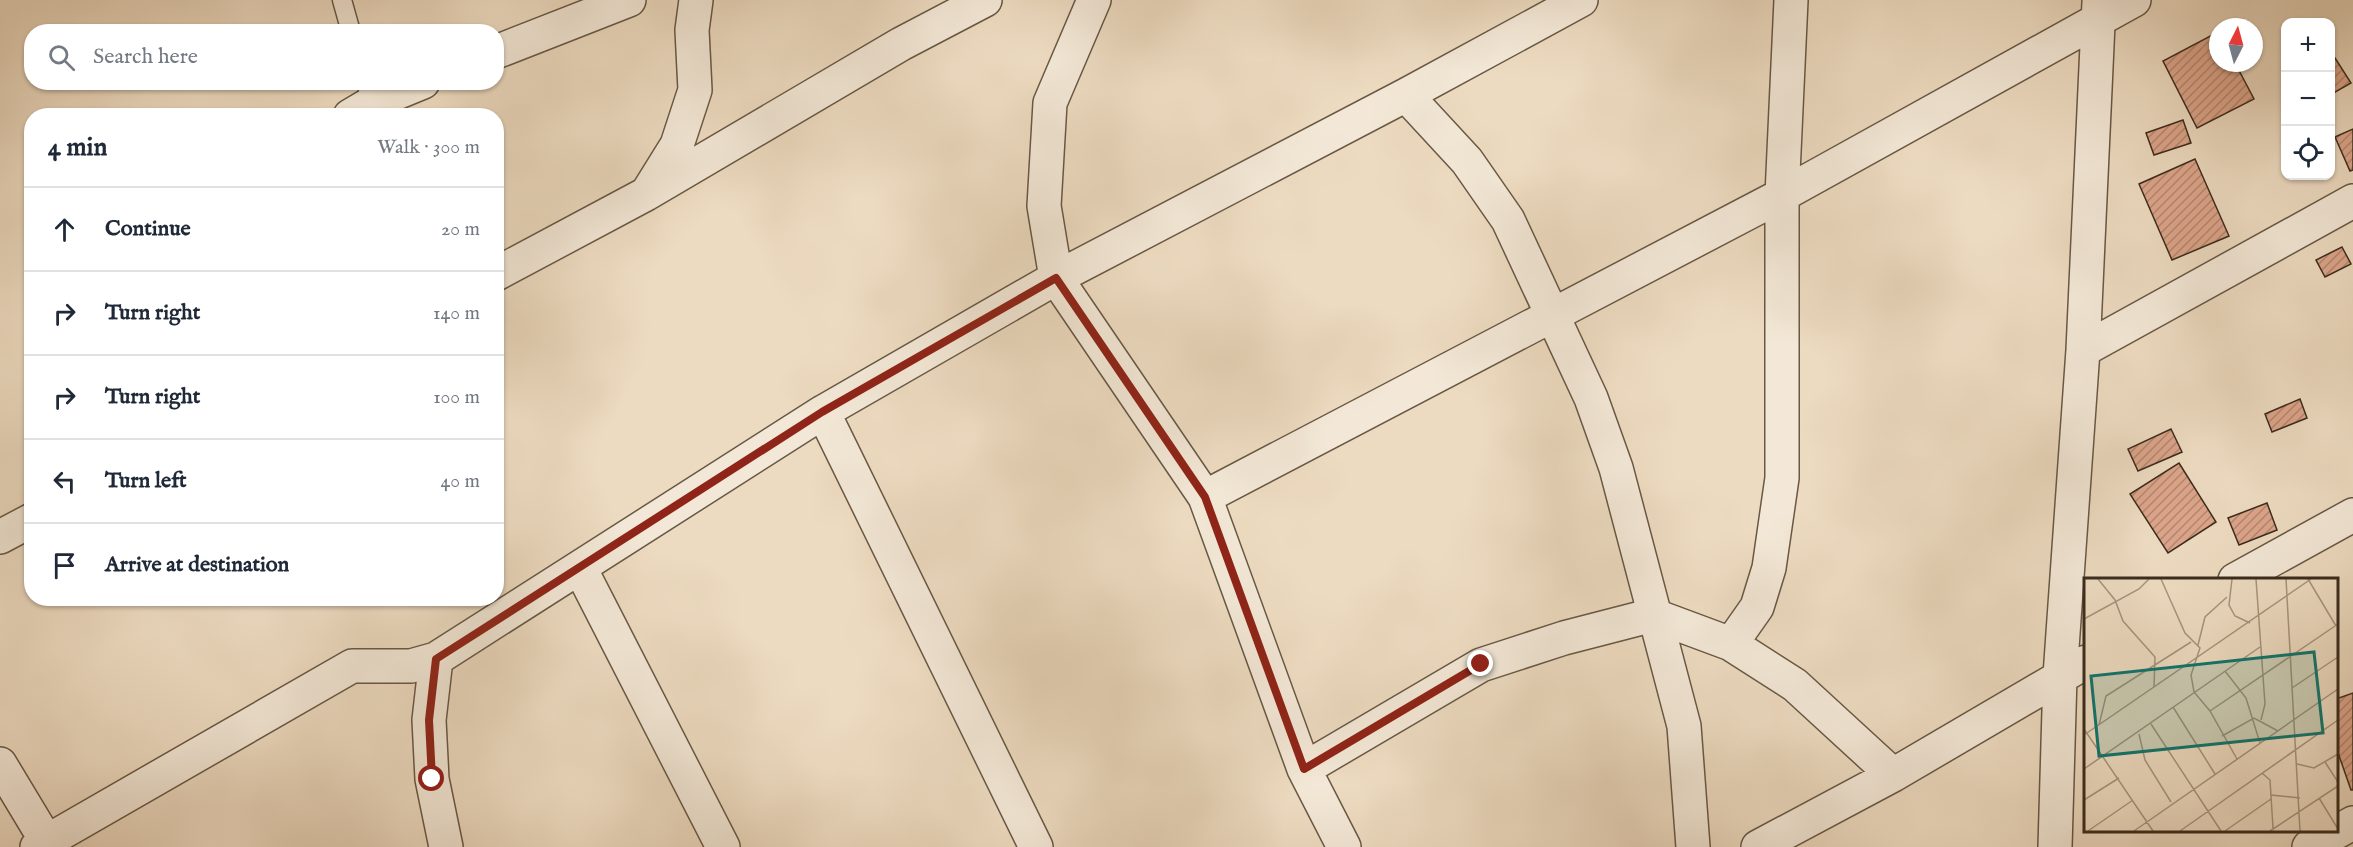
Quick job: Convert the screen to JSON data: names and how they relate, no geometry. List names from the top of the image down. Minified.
{"north":"top","page":{"map_buttons":["+","−"],"search":"Search here","heading":["4 min","Walk · 300 m"],"list":[["Continue","20 m"],["Turn right","140 m"],["Turn right","100 m"],["Turn left","40 m"],"Arrive at destination"]}}
